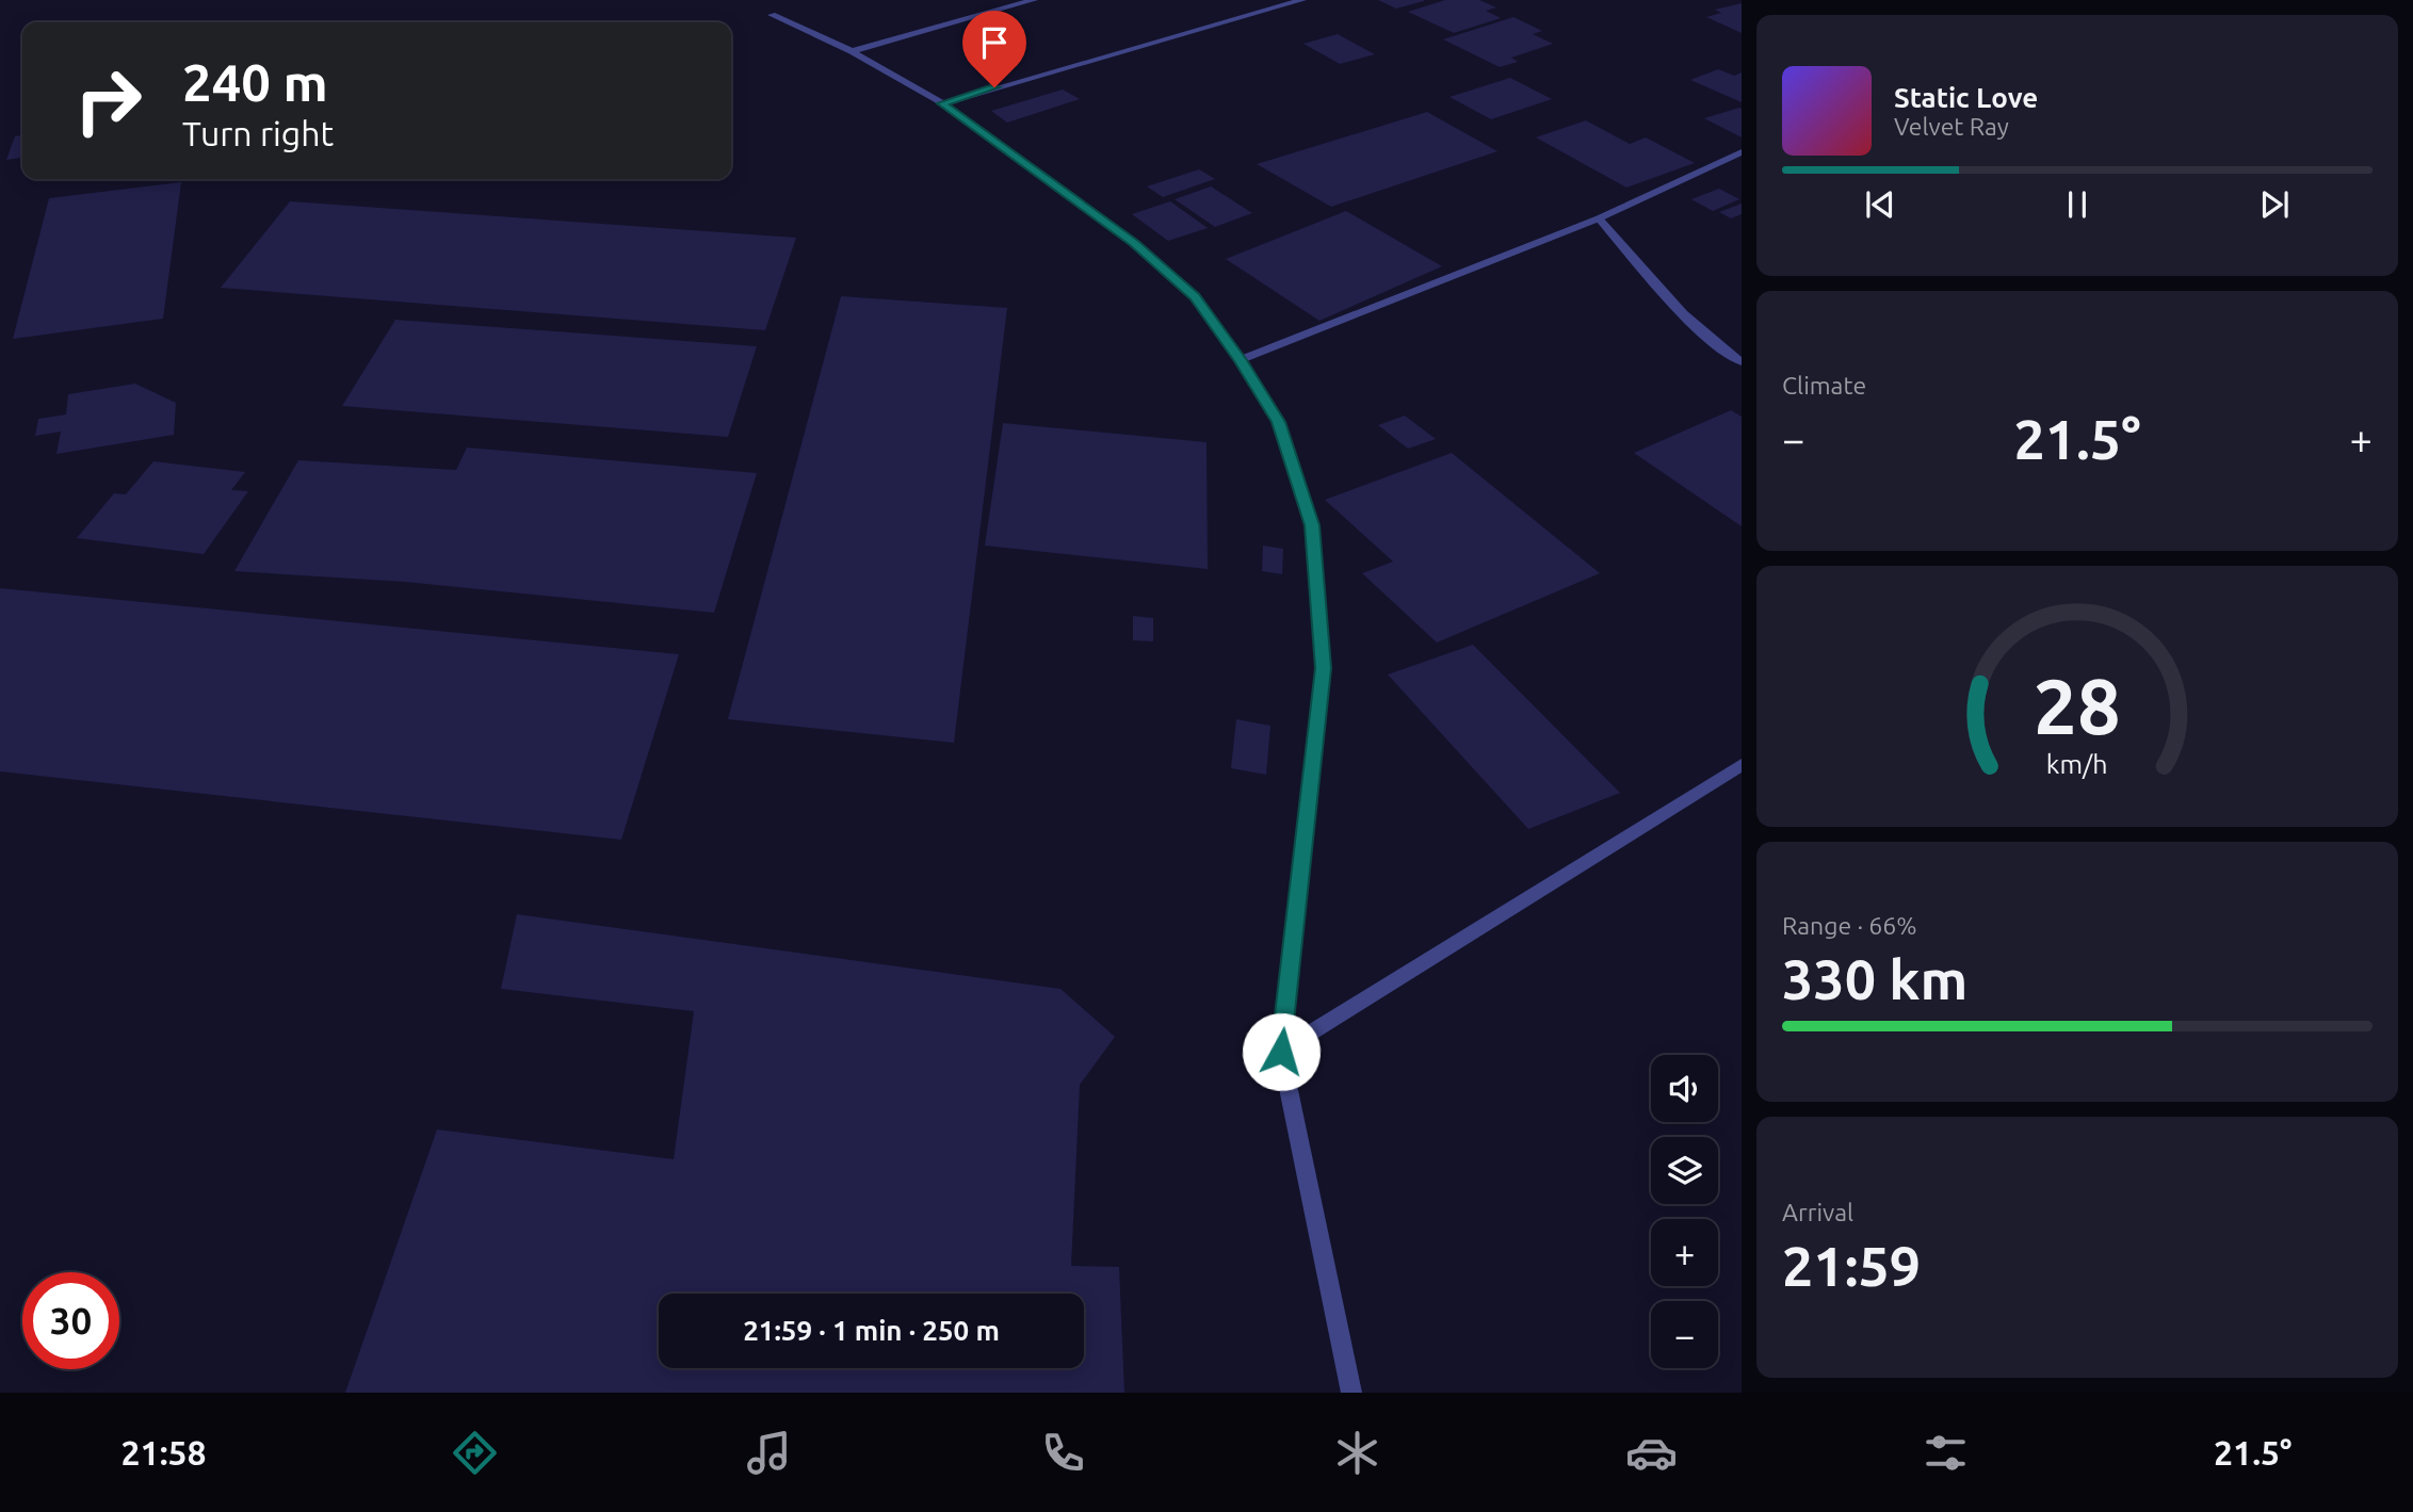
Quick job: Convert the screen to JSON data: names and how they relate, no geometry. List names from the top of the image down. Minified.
{"page":{"turn":["240 m","Turn right"],"song":["Static Love","Velvet Ray"],"tile":["Climate",["Range · 66%","330 km"],["Arrival","21:59"]],"heat":["−","21.5°","+"],"map_buttons":["+","−"],"limit":"30","trip":"21:59 · 1 min · 250 m","tabs":["21:58","21.5°"],"gauge":["28","km/h"]}}
